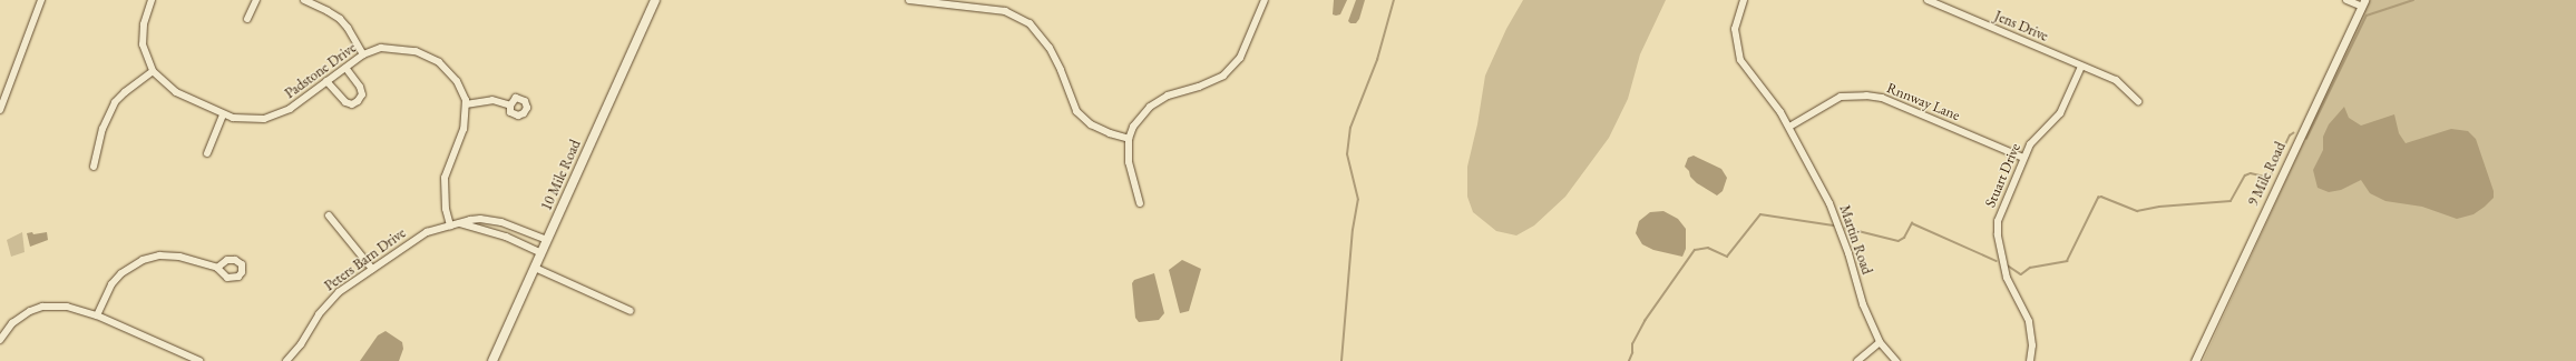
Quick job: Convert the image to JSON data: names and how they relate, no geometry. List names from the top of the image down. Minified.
{"streets":{"main road":["10 Mile Road"],"street":["Jens Drive","Padstone Drive","Rnnway Lane","9 Mile Road","Stuart Drive","Martin Road","Peters Barn Drive"]},"crossings":[["Jens Drive","Stuart Drive"],["Padstone Drive","Peters Barn Drive"],["Rnnway Lane","Stuart Drive"],["Rnnway Lane","Martin Road"],["10 Mile Road","Peters Barn Drive"]]}
